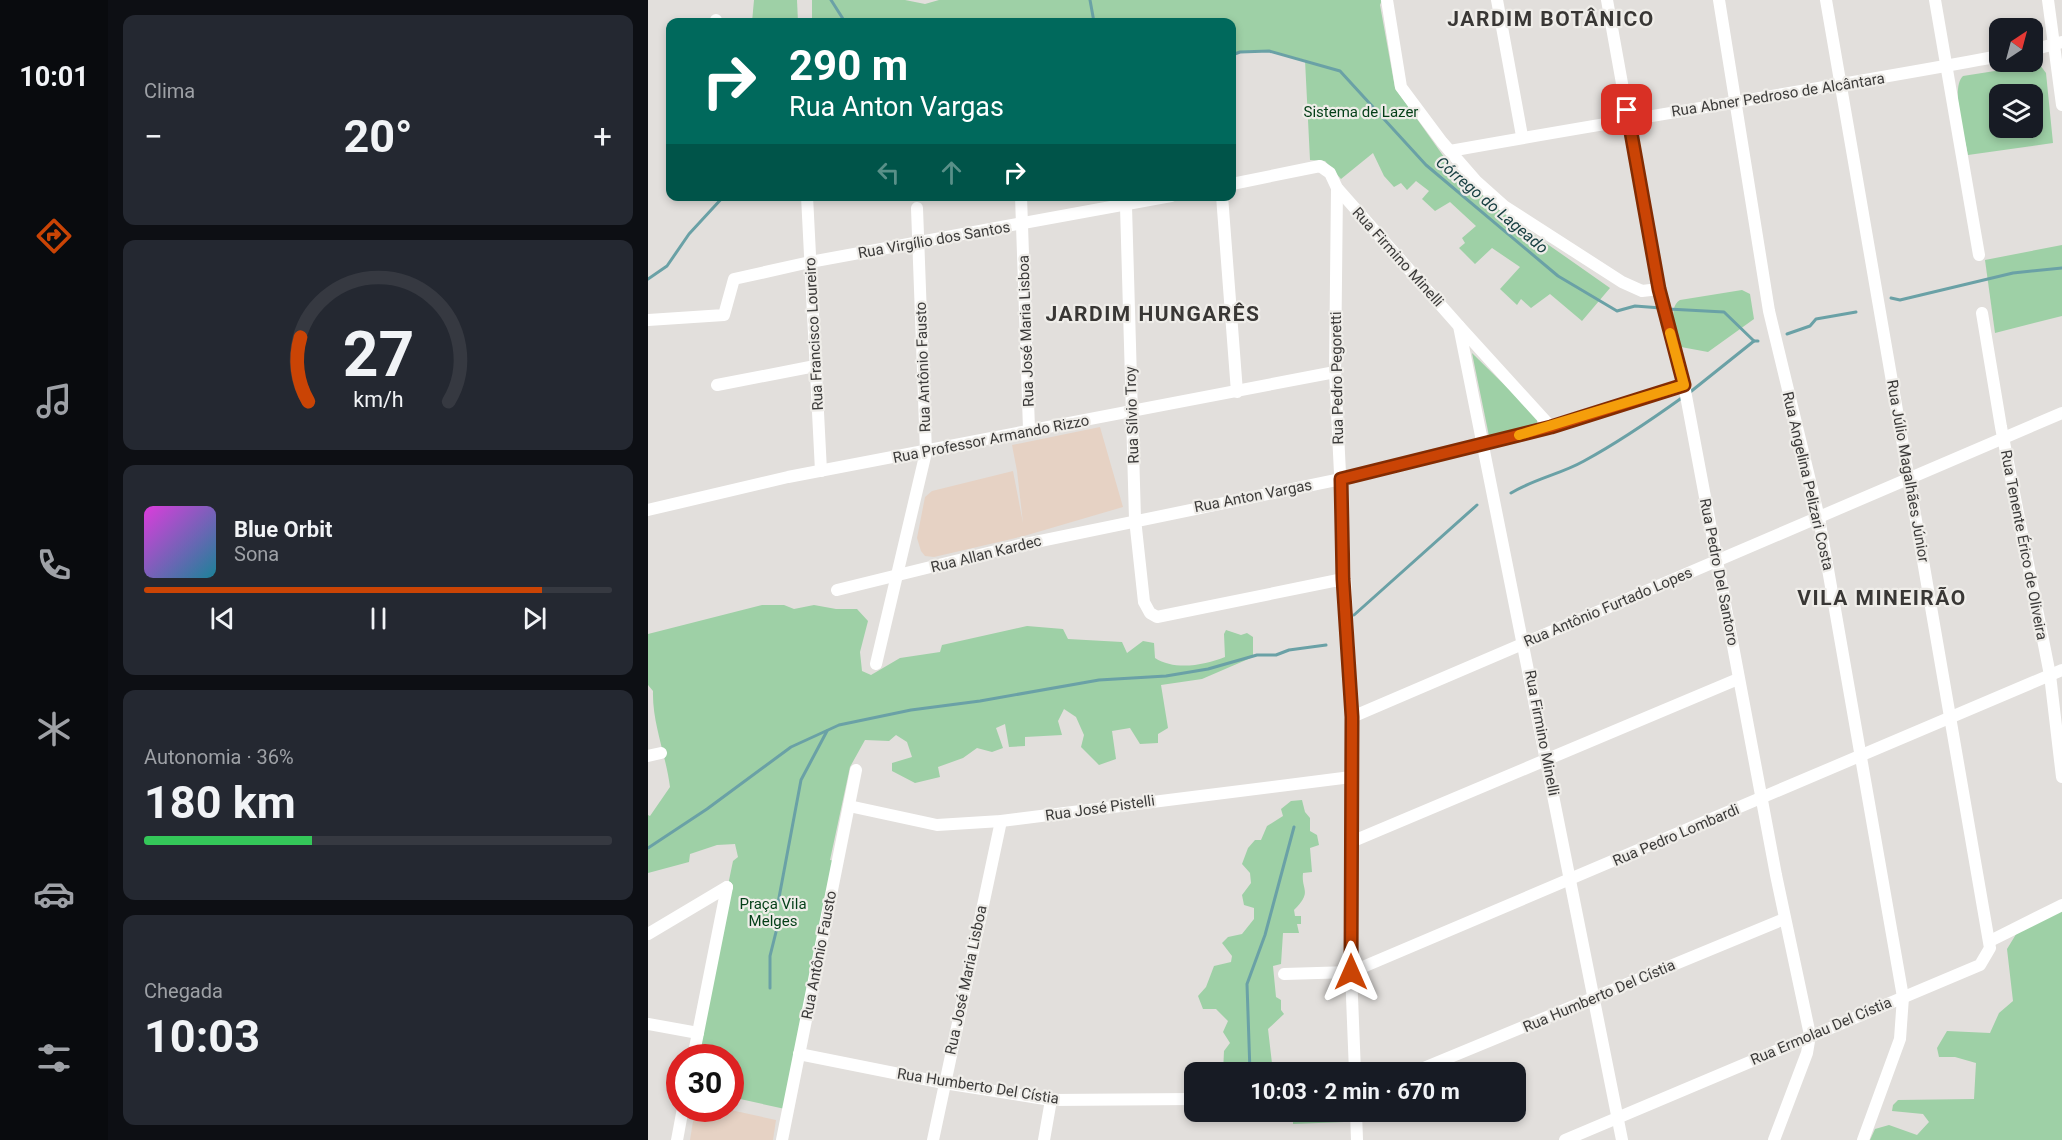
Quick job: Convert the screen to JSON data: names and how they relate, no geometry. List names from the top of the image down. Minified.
{"streets":{"street":["Rua Abner Pedroso de Alcântara","Rua Virgílio dos Santos","Rua Firmino Minelli","Rua José Maria Lisboa","Rua Francisco Loureiro","Rua Antônio Fausto","Rua Pedro Pegoretti","Rua Sílvio Troy","Rua Professor Armando Rizzo","Rua Júlio Magalhães Júnior","Rua Angelina Pelizari Costa","Rua Anton Vargas","Rua Tenente Érico de Oliveira","Rua Allan Kardec","Rua Pedro Del Santoro","Rua Antônio Furtado Lopes","Rua José Pistelli","Rua Pedro Lombardi","Rua Humberto Del Cístia","Rua Ermolau Del Cístia"]},"crossings":[["Rua Abner Pedroso de Alcântara","Rua Júlio Magalhães Júnior"],["Rua Abner Pedroso de Alcântara","Rua Angelina Pelizari Costa"],["Rua Abner Pedroso de Alcântara","Rua Pedro Del Santoro"],["Rua Virgílio dos Santos","Rua José Maria Lisboa"],["Rua Virgílio dos Santos","Rua Francisco Loureiro"],["Rua Virgílio dos Santos","Rua Antônio Fausto"],["Rua Virgílio dos Santos","Rua Sílvio Troy"],["Rua Firmino Minelli","Rua Pedro Pegoretti"],["Rua Firmino Minelli","Rua Anton Vargas"],["Rua Firmino Minelli","Rua Antônio Furtado Lopes"],["Rua Firmino Minelli","Rua Pedro Lombardi"],["Rua Firmino Minelli","Rua Humberto Del Cístia"],["Rua Firmino Minelli","Rua Ermolau Del Cístia"],["Rua José Maria Lisboa","Rua Professor Armando Rizzo"],["Rua José Maria Lisboa","Rua José Pistelli"],["Rua José Maria Lisboa","Rua Humberto Del Cístia"],["Rua Francisco Loureiro","Rua Professor Armando Rizzo"],["Rua Antônio Fausto","Rua Professor Armando Rizzo"],["Rua Antônio Fausto","Rua Allan Kardec"],["Rua Antônio Fausto","Rua José Pistelli"],["Rua Antônio Fausto","Rua Humberto Del Cístia"],["Rua Pedro Pegoretti","Rua Sílvio Troy"],["Rua Pedro Pegoretti","Rua Professor Armando Rizzo"],["Rua Pedro Pegoretti","Rua Anton Vargas"],["Rua Pedro Pegoretti","Rua Antônio Furtado Lopes"],["Rua Pedro Pegoretti","Rua José Pistelli"],["Rua Pedro Pegoretti","Rua Pedro Lombardi"],["Rua Sílvio Troy","Rua Professor Armando Rizzo"],["Rua Sílvio Troy","Rua Anton Vargas"],["Rua Sílvio Troy","Rua Allan Kardec"],["Rua Júlio Magalhães Júnior","Rua Antônio Furtado Lopes"],["Rua Júlio Magalhães Júnior","Rua Pedro Lombardi"],["Rua Júlio Magalhães Júnior","Rua Ermolau Del Cístia"],["Rua Angelina Pelizari Costa","Rua Antônio Furtado Lopes"],["Rua Angelina Pelizari Costa","Rua Pedro Lombardi"],["Rua Angelina Pelizari Costa","Rua Ermolau Del Cístia"],["Rua Anton Vargas","Rua Allan Kardec"],["Rua Anton Vargas","Rua Pedro Del Santoro"],["Rua Tenente Érico de Oliveira","Rua Antônio Furtado Lopes"],["Rua Tenente Érico de Oliveira","Rua Pedro Lombardi"],["Rua Pedro Del Santoro","Rua Antônio Furtado Lopes"],["Rua Pedro Del Santoro","Rua Pedro Lombardi"],["Rua Pedro Del Santoro","Rua Humberto Del Cístia"],["Rua Pedro Del Santoro","Rua Ermolau Del Cístia"]],"districts":["JARDIM BOTÂNICO","JARDIM HUNGARÊS","VILA MINEIRÃO"],"water":["Córrego do Lageado"],"parks":["Sistema de Lazer","Praça Vila Melges"],"north":"top right","page":{"tabs":"10:01","tile":["Clima",["Autonomia · 36%","180 km"],["Chegada","10:03"]],"turn":["290 m","Rua Anton Vargas"],"heat":["−","20°","+"],"song":["Blue Orbit","Sona"],"limit":"30","trip":"10:03 · 2 min · 670 m","gauge":["27","km/h"]}}
